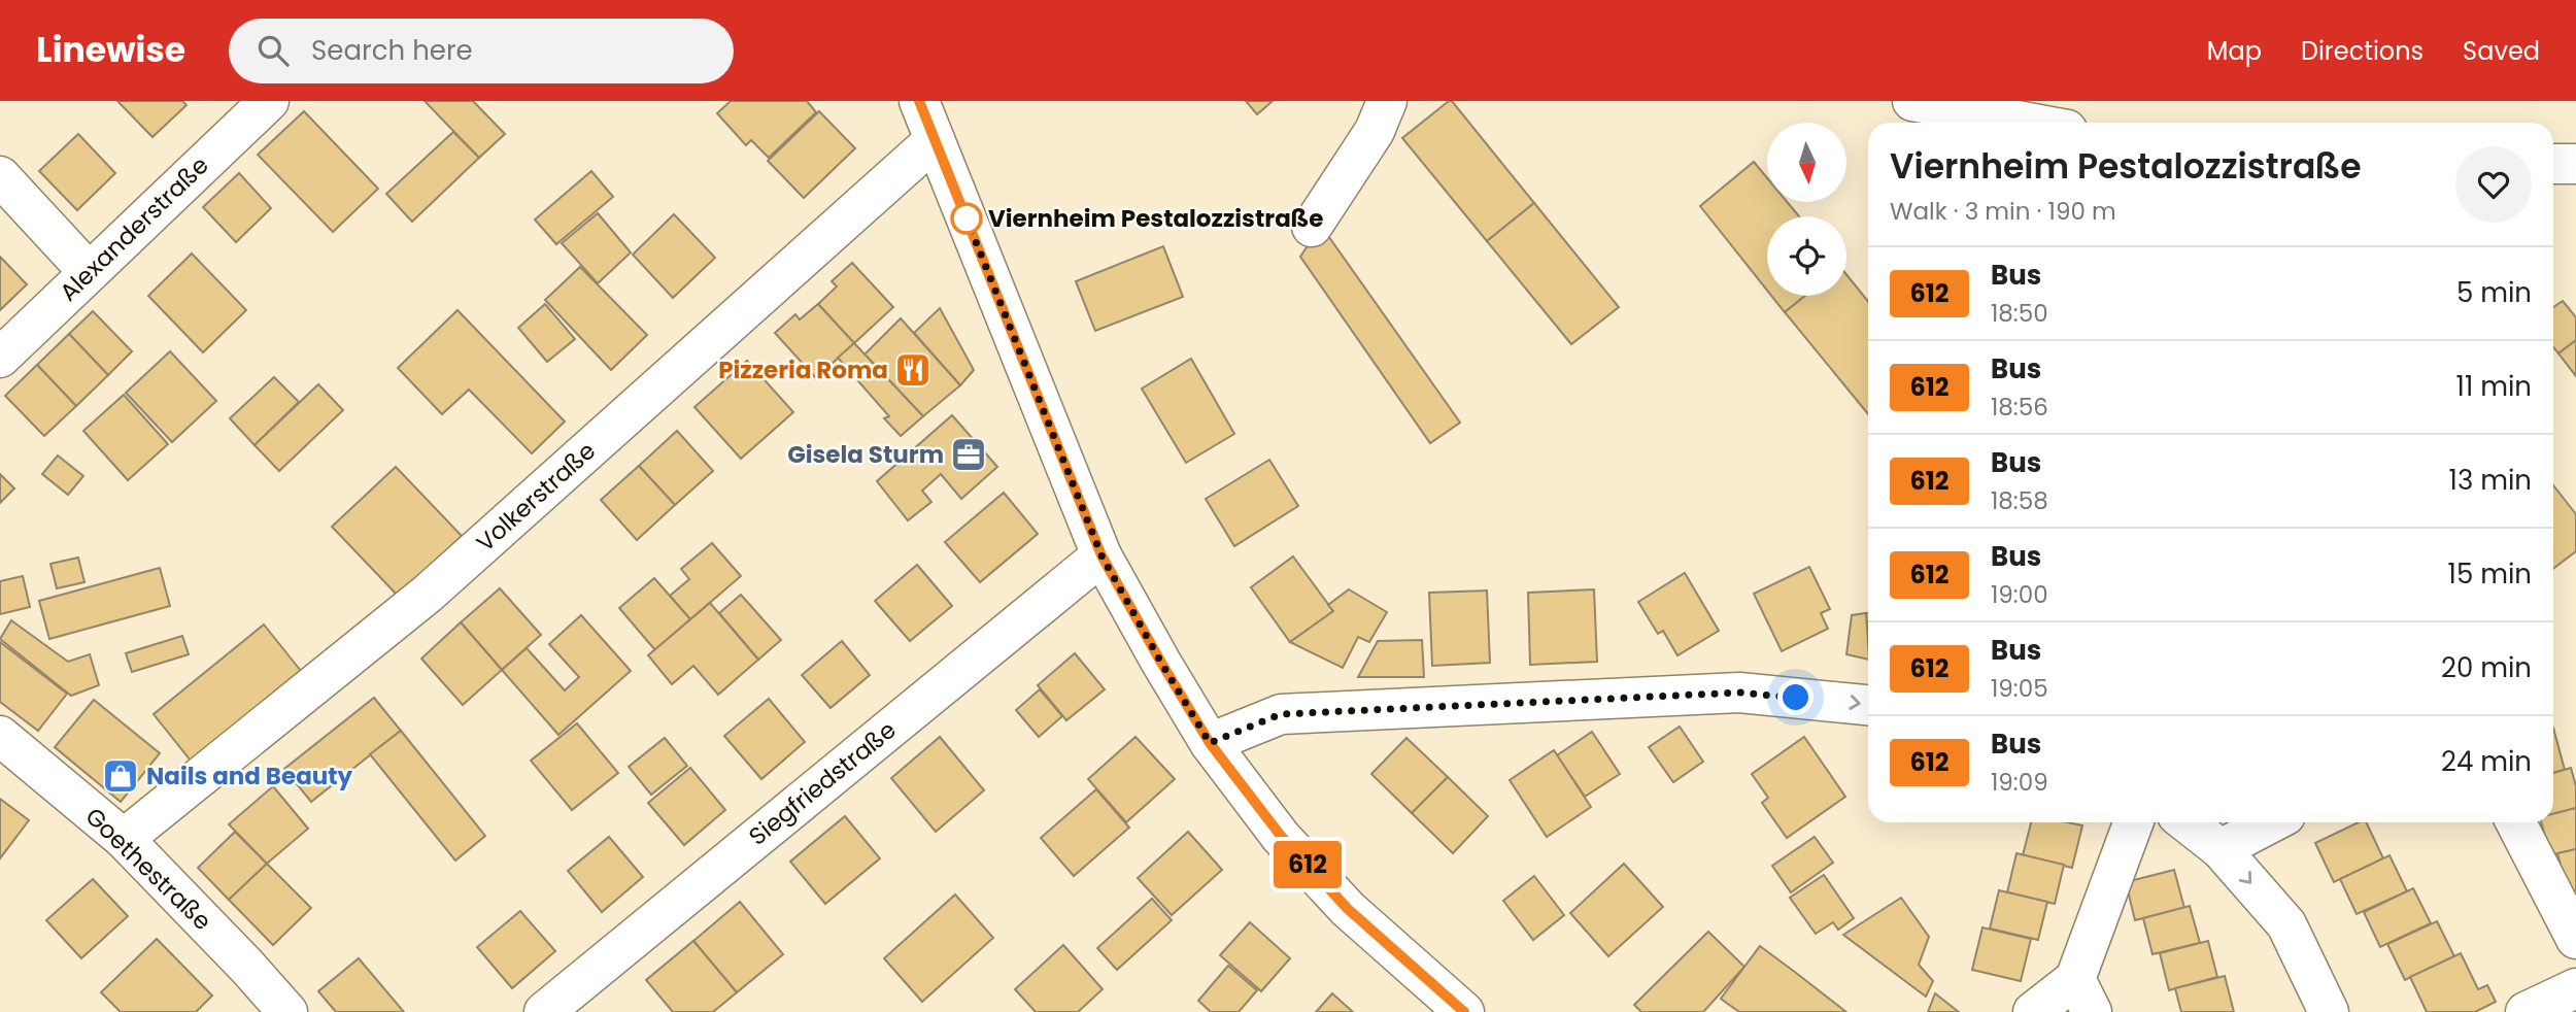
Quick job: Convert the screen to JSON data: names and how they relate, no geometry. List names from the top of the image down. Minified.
{"streets":{"street":["Alexanderstraße","Volkerstraße","Siegfriedstraße","Goethestraße"]},"crossings":[["Volkerstraße","Goethestraße"]],"places":{"other":["Viernheim Pestalozzistraße"],"restaurant":["Pizzeria Roma"],"office":["Gisela Sturm"],"shop":["Nails and Beauty"]},"lines":["bus line 612"],"north":"bottom","page":{"header":"Linewise","search":"Search here","nav":["Map","Directions","Saved"],"on_map":"612","heading":["Viernheim Pestalozzistraße","Walk · 3 min · 190 m"],"list":[{"mark":"612","name":"Bus","note":"18:50","value":"5 min"},{"mark":"612","name":"Bus","note":"18:56","value":"11 min"},{"mark":"612","name":"Bus","note":"18:58","value":"13 min"},{"mark":"612","name":"Bus","note":"19:00","value":"15 min"},{"mark":"612","name":"Bus","note":"19:05","value":"20 min"},{"mark":"612","name":"Bus","note":"19:09","value":"24 min"}]}}
